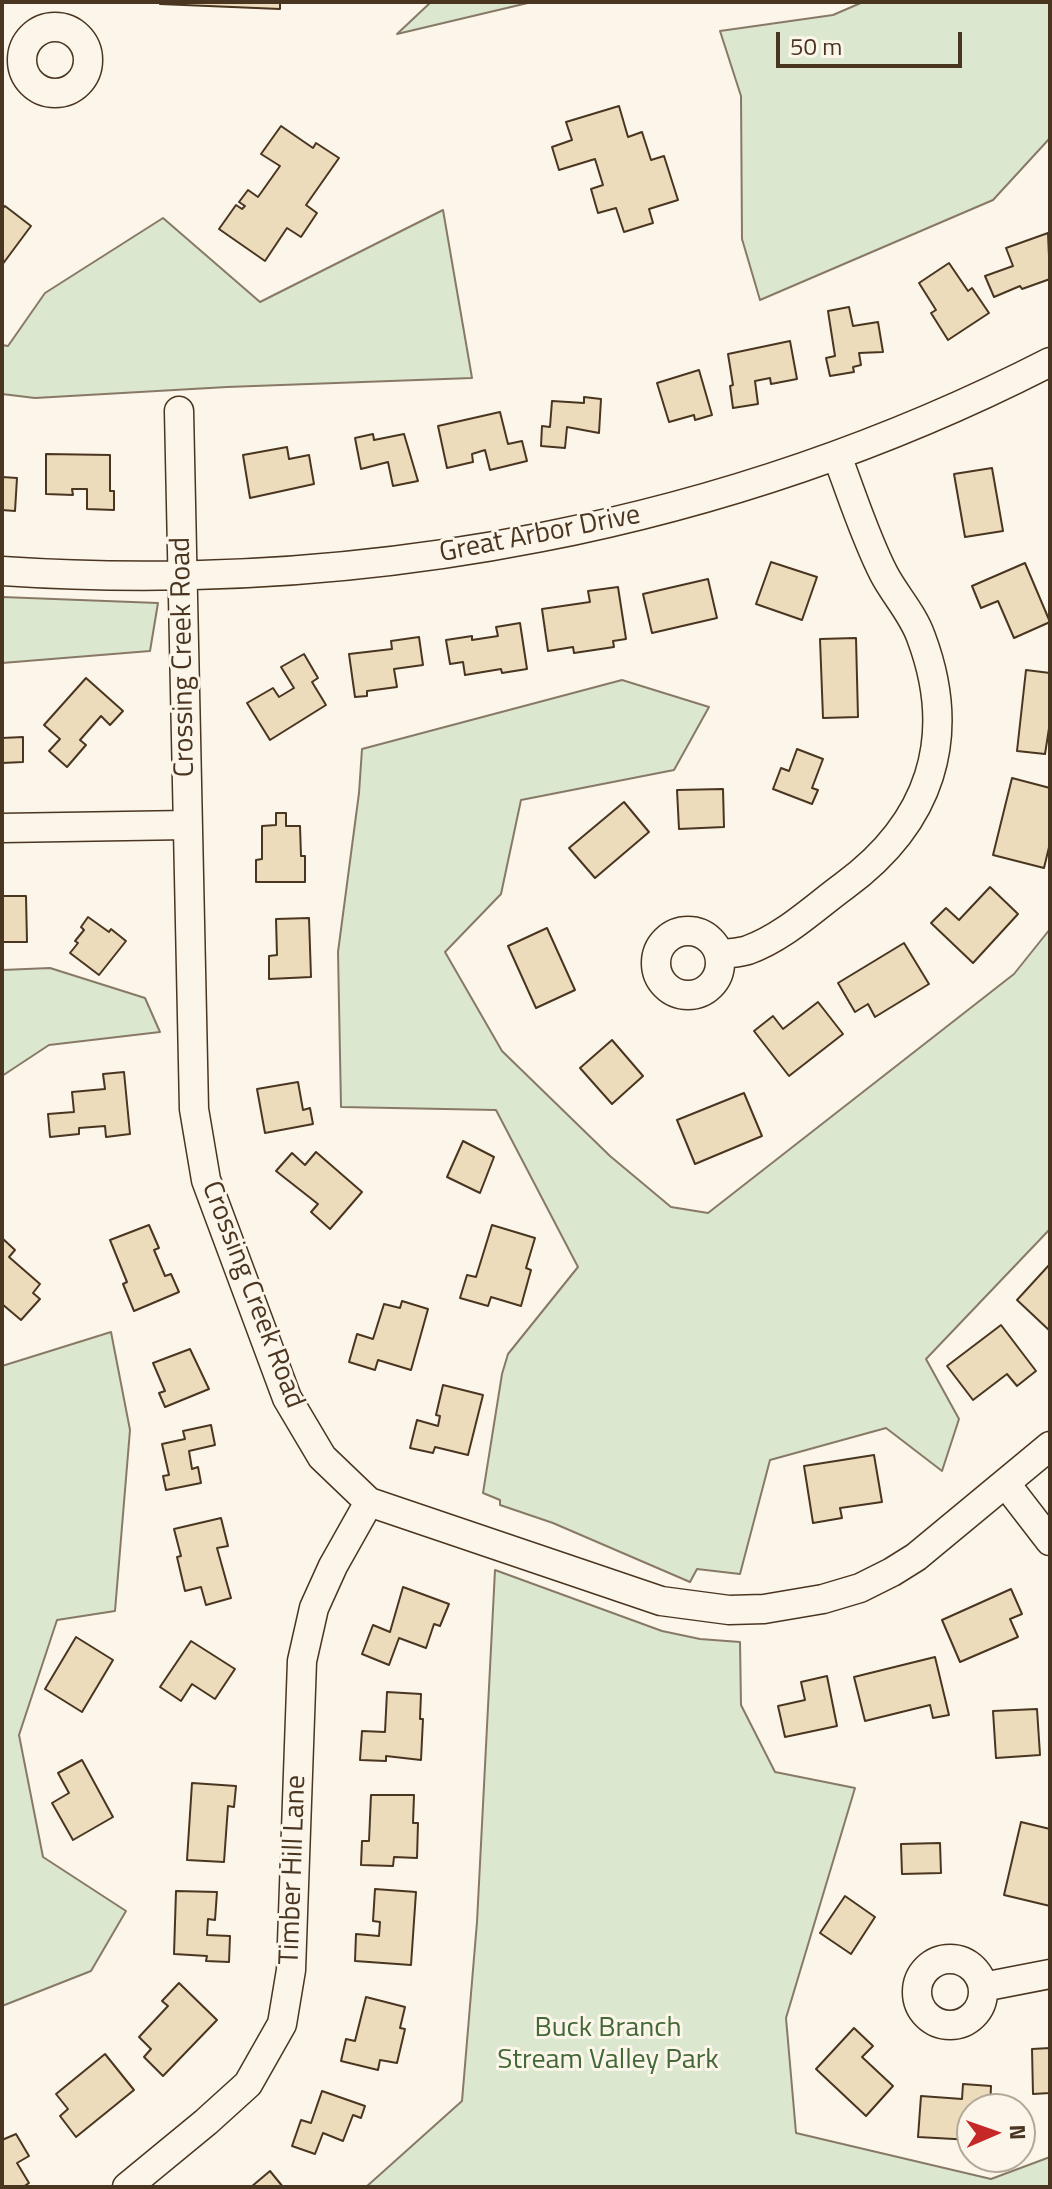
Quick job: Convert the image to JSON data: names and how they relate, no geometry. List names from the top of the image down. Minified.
{"streets":{"street":["Great Arbor Drive","Crossing Creek Road","Timber Hill Lane"]},"crossings":[["Great Arbor Drive","Crossing Creek Road"],["Crossing Creek Road","Timber Hill Lane"]],"parks":["Buck Branch Stream Valley Park"],"scale_bar":"50 m","north":"right"}
